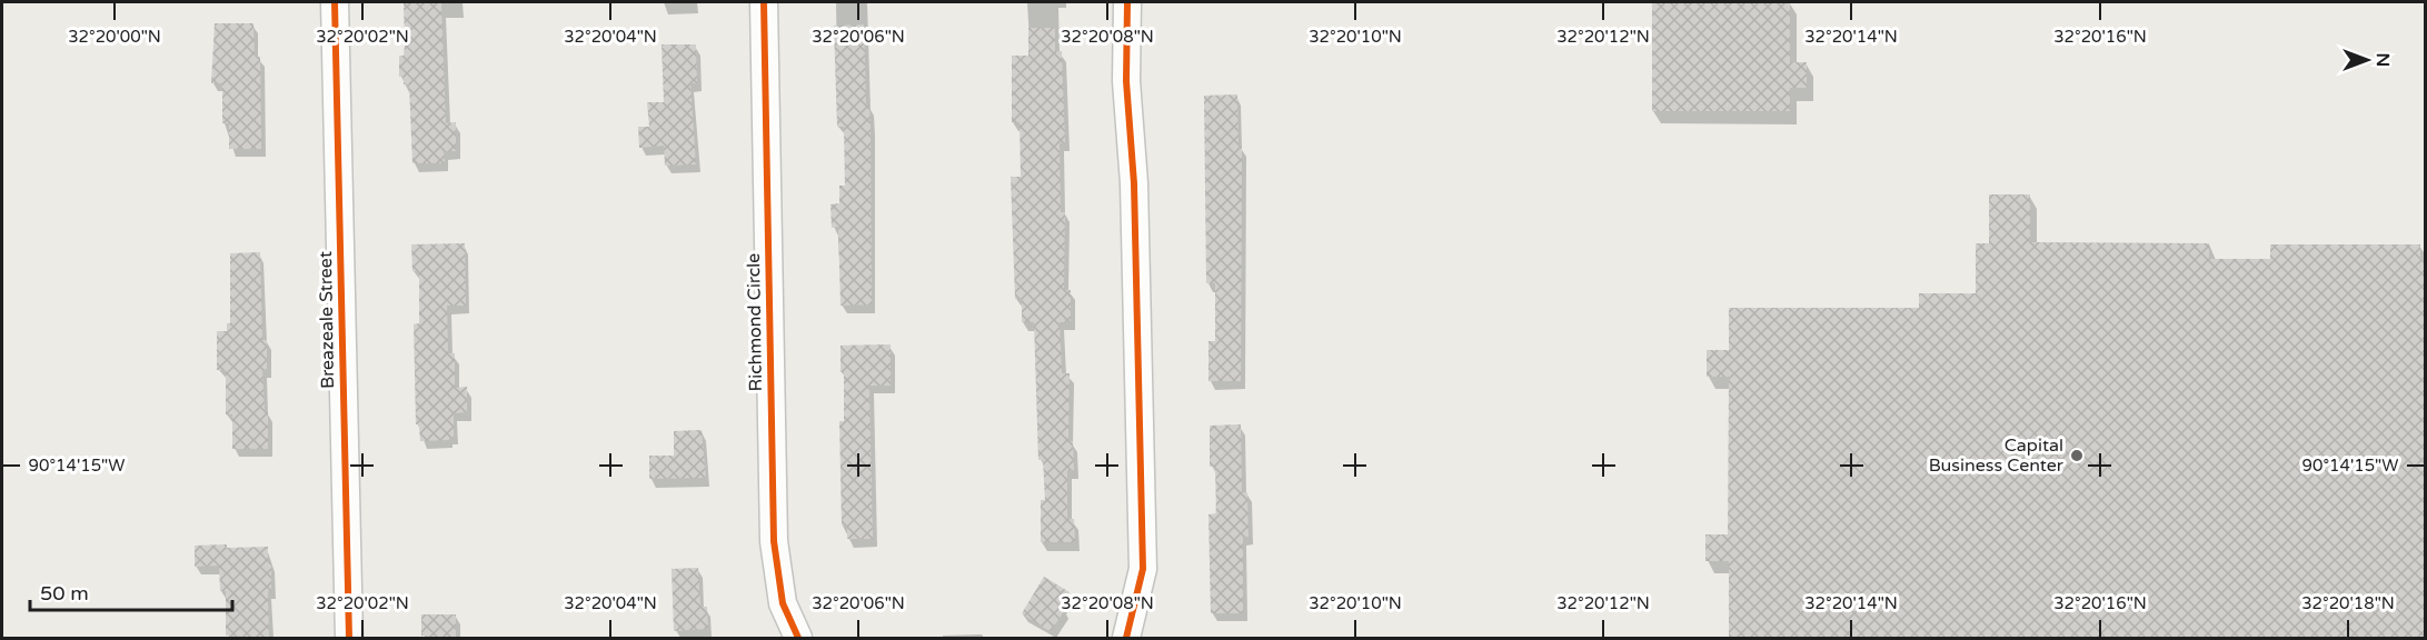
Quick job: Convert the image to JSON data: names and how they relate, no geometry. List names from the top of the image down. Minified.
{"streets":{"street":["Breazeale Street","Richmond Circle"]},"places":["Capital Business Center"],"scale_bar":"50 m","north":"right","coordinates":["32°20'00\"N","32°20'02\"N","32°20'04\"N","32°20'06\"N","32°20'08\"N","32°20'10\"N","32°20'12\"N","32°20'14\"N","32°20'16\"N","90°14'15\"W","32°20'18\"N"]}
